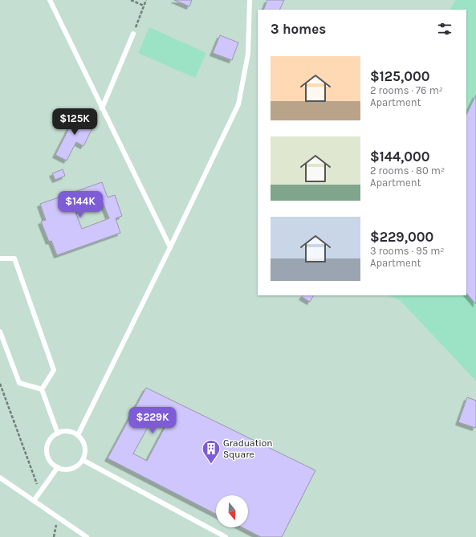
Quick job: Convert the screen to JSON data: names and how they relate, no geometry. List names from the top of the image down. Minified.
{"places":{"building":["Graduation Square"]},"north":"bottom","page":{"heading":"3 homes","list":[{"name":"$125,000","note":"2 rooms · 76 m² · Apartment"},{"name":"$144,000","note":"2 rooms · 80 m² · Apartment"},{"name":"$229,000","note":"3 rooms · 95 m² · Apartment"}],"price":["$125K","$144K","$229K"]}}
